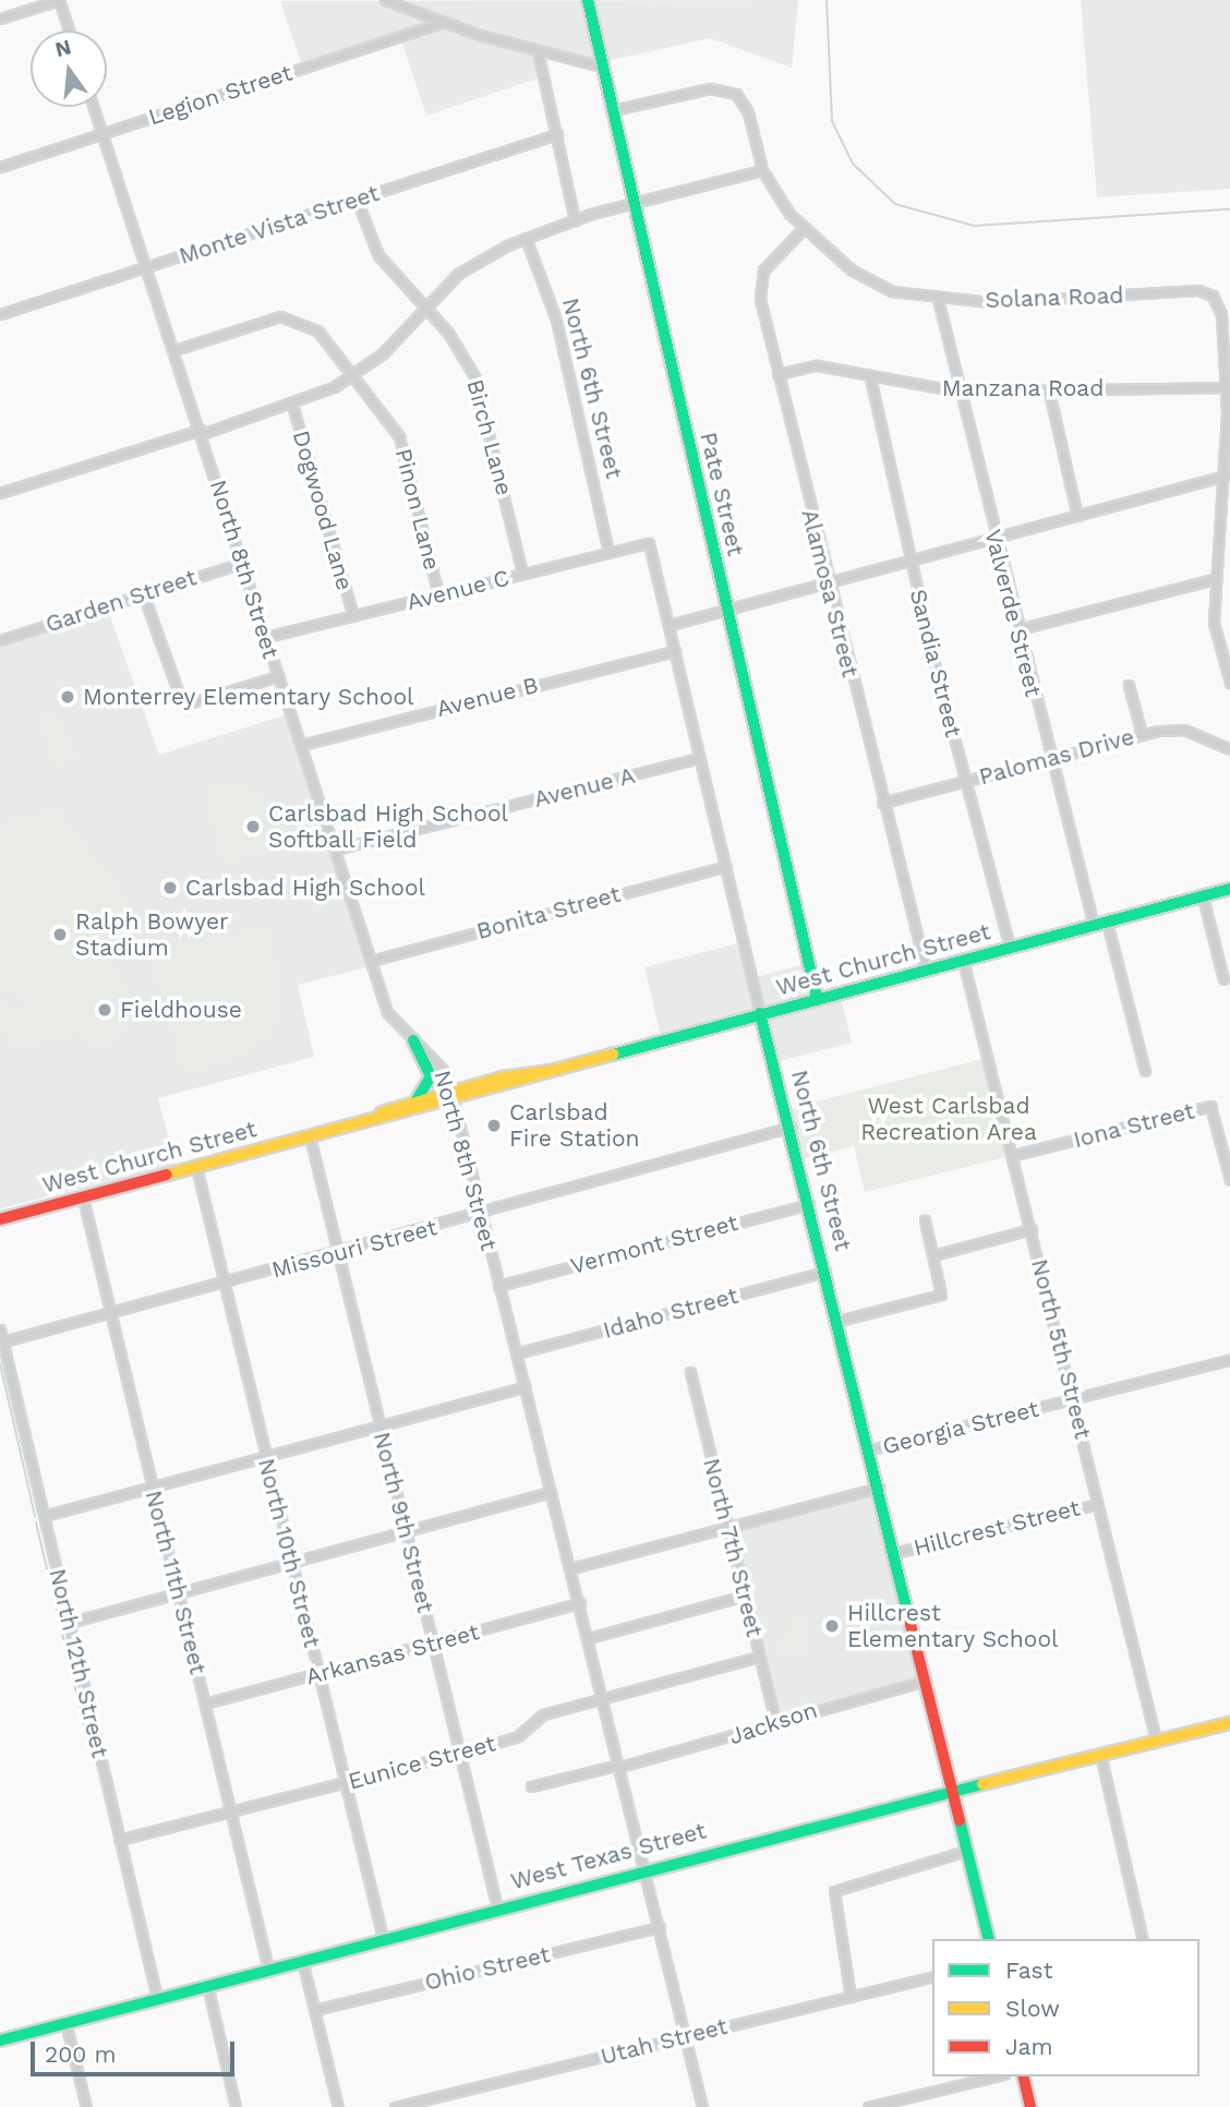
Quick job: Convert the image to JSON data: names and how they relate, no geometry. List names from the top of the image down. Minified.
{"streets":{"street":["Legion Street","Monte Vista Street","Solana Road","North 6th Street","Manzana Road","Birch Lane","Pate Street","Pinon Lane","Dogwood Lane","North 8th Street","Avenue C","Alamosa Street","Garden Street","Valverde Street","Sandia Street","Avenue B","Palomas Drive","Avenue A","Bonita Street","West Church Street","Iona Street","Vermont Street","Missouri Street","Idaho Street","North 5th Street","Georgia Street","North 9th Street","Hillcrest Street","North 7th Street","North 10th Street","North 11th Street","Arkansas Street","North 12th Street","Jackson","Eunice Street","West Texas Street","Ohio Street","Utah Street"]},"crossings":[["Legion Street","North 8th Street"],["Monte Vista Street","Birch Lane"],["Monte Vista Street","North 8th Street"],["Solana Road","Manzana Road"],["Solana Road","Pate Street"],["Solana Road","Alamosa Street"],["Solana Road","Valverde Street"],["North 6th Street","Avenue C"],["North 6th Street","Avenue B"],["North 6th Street","Avenue A"],["North 6th Street","Bonita Street"],["North 6th Street","West Church Street"],["North 6th Street","Vermont Street"],["North 6th Street","Missouri Street"],["North 6th Street","Idaho Street"],["North 6th Street","Georgia Street"],["North 6th Street","Hillcrest Street"],["North 6th Street","Jackson"],["North 6th Street","West Texas Street"],["Manzana Road","Alamosa Street"],["Manzana Road","Valverde Street"],["Manzana Road","Sandia Street"],["Birch Lane","Avenue C"],["Pate Street","West Church Street"],["Pinon Lane","North 8th Street"],["Pinon Lane","Avenue C"],["Dogwood Lane","Avenue C"],["North 8th Street","Avenue C"],["North 8th Street","Garden Street"],["North 8th Street","Avenue B"],["North 8th Street","Avenue A"],["North 8th Street","Bonita Street"],["North 8th Street","West Church Street"],["North 8th Street","Vermont Street"],["North 8th Street","Missouri Street"],["North 8th Street","Idaho Street"],["North 8th Street","Arkansas Street"],["North 8th Street","Jackson"],["North 8th Street","Eunice Street"],["North 8th Street","West Texas Street"],["North 8th Street","Ohio Street"],["North 8th Street","Utah Street"],["Alamosa Street","Palomas Drive"],["Alamosa Street","West Church Street"],["Valverde Street","Palomas Drive"],["Valverde Street","West Church Street"],["Sandia Street","Palomas Drive"],["Sandia Street","West Church Street"],["West Church Street","North 5th Street"],["West Church Street","North 9th Street"],["West Church Street","North 10th Street"],["West Church Street","North 11th Street"],["Iona Street","North 5th Street"],["Missouri Street","North 9th Street"],["Missouri Street","North 10th Street"],["Missouri Street","North 11th Street"],["Missouri Street","North 12th Street"],["North 5th Street","Georgia Street"],["North 5th Street","Hillcrest Street"],["North 5th Street","West Texas Street"],["North 9th Street","Arkansas Street"],["North 9th Street","Eunice Street"],["North 9th Street","West Texas Street"],["North 7th Street","Jackson"],["North 7th Street","Eunice Street"],["North 10th Street","Arkansas Street"],["North 10th Street","Eunice Street"],["North 10th Street","West Texas Street"],["North 11th Street","Arkansas Street"],["North 11th Street","Eunice Street"],["North 11th Street","West Texas Street"],["North 12th Street","Eunice Street"],["North 12th Street","West Texas Street"]],"parks":["West Carlsbad Recreation Area"],"places":["Monterrey Elementary School","Carlsbad High School Softball Field","Carlsbad High School","Ralph Bowyer Stadium","Fieldhouse","Carlsbad Fire Station","Hillcrest Elementary School"],"legend":["Fast","Slow","Jam"],"scale_bar":"200 m","north":"top"}
